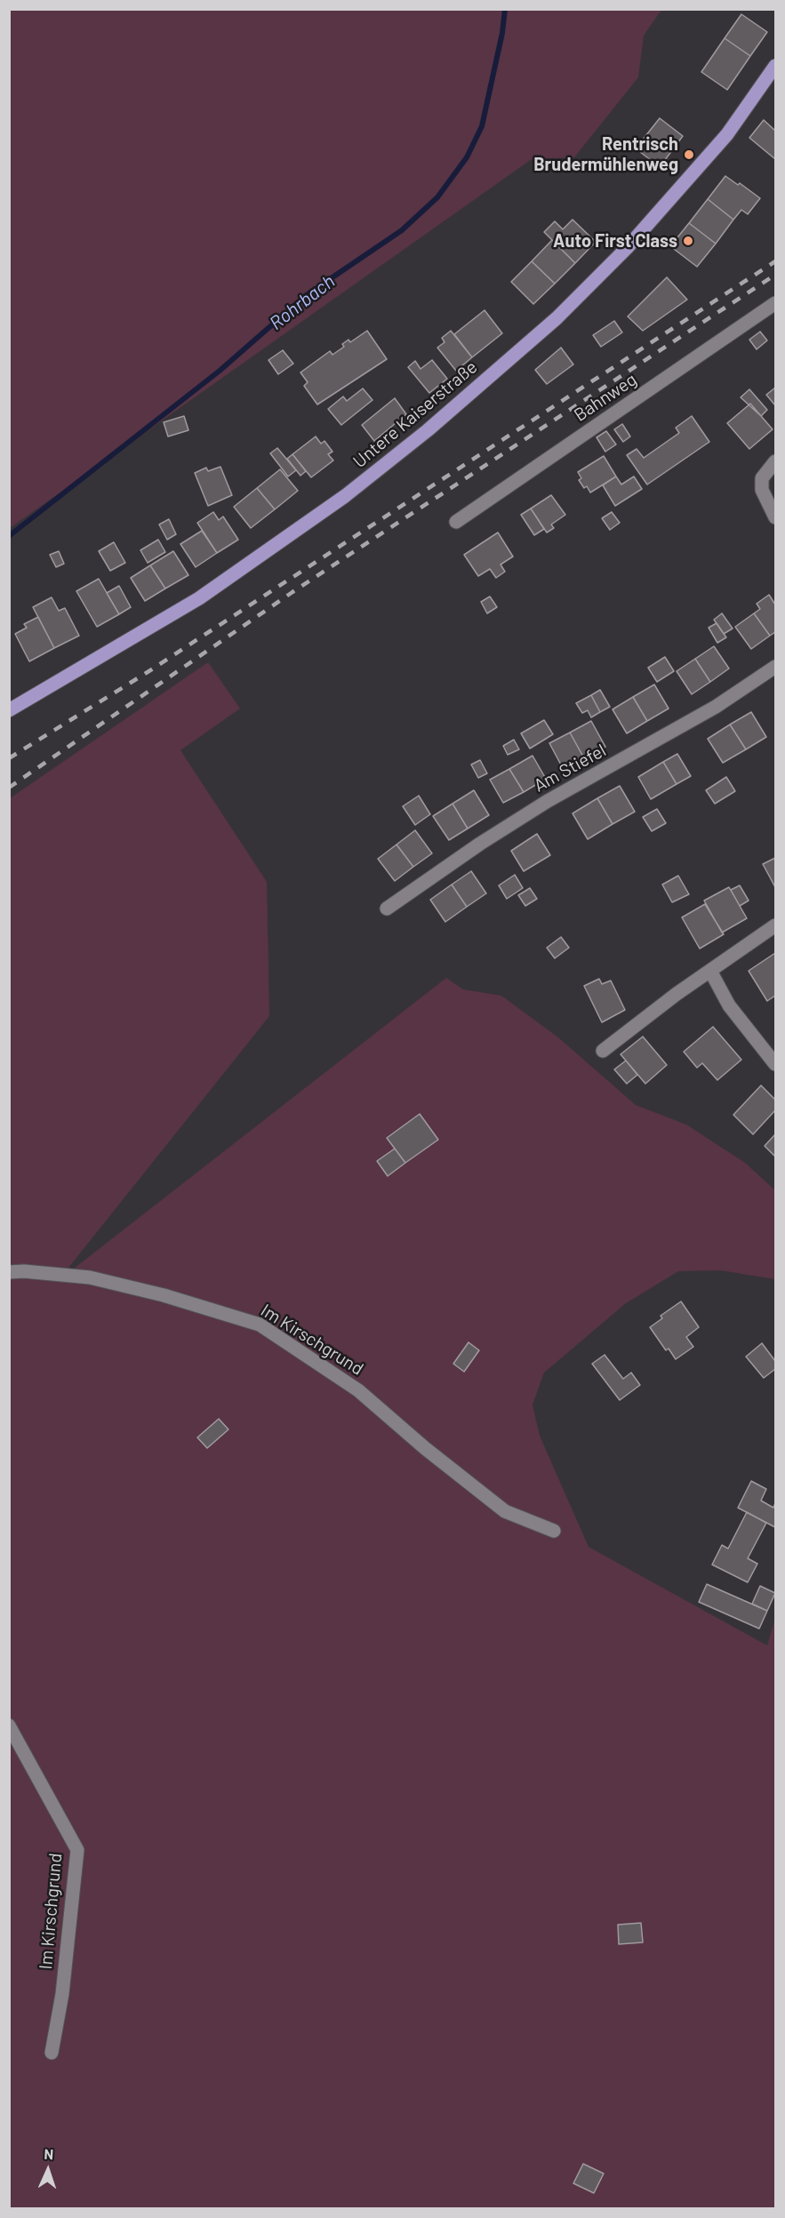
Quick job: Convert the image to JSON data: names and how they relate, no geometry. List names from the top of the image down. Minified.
{"streets":{"main road":["Untere Kaiserstraße"],"street":["Bahnweg","Am Stiefel","Im Kirschgrund"]},"water":["Rohrbach"],"places":["Rentrisch Brudermühlenweg","Auto First Class"],"north":"top"}
